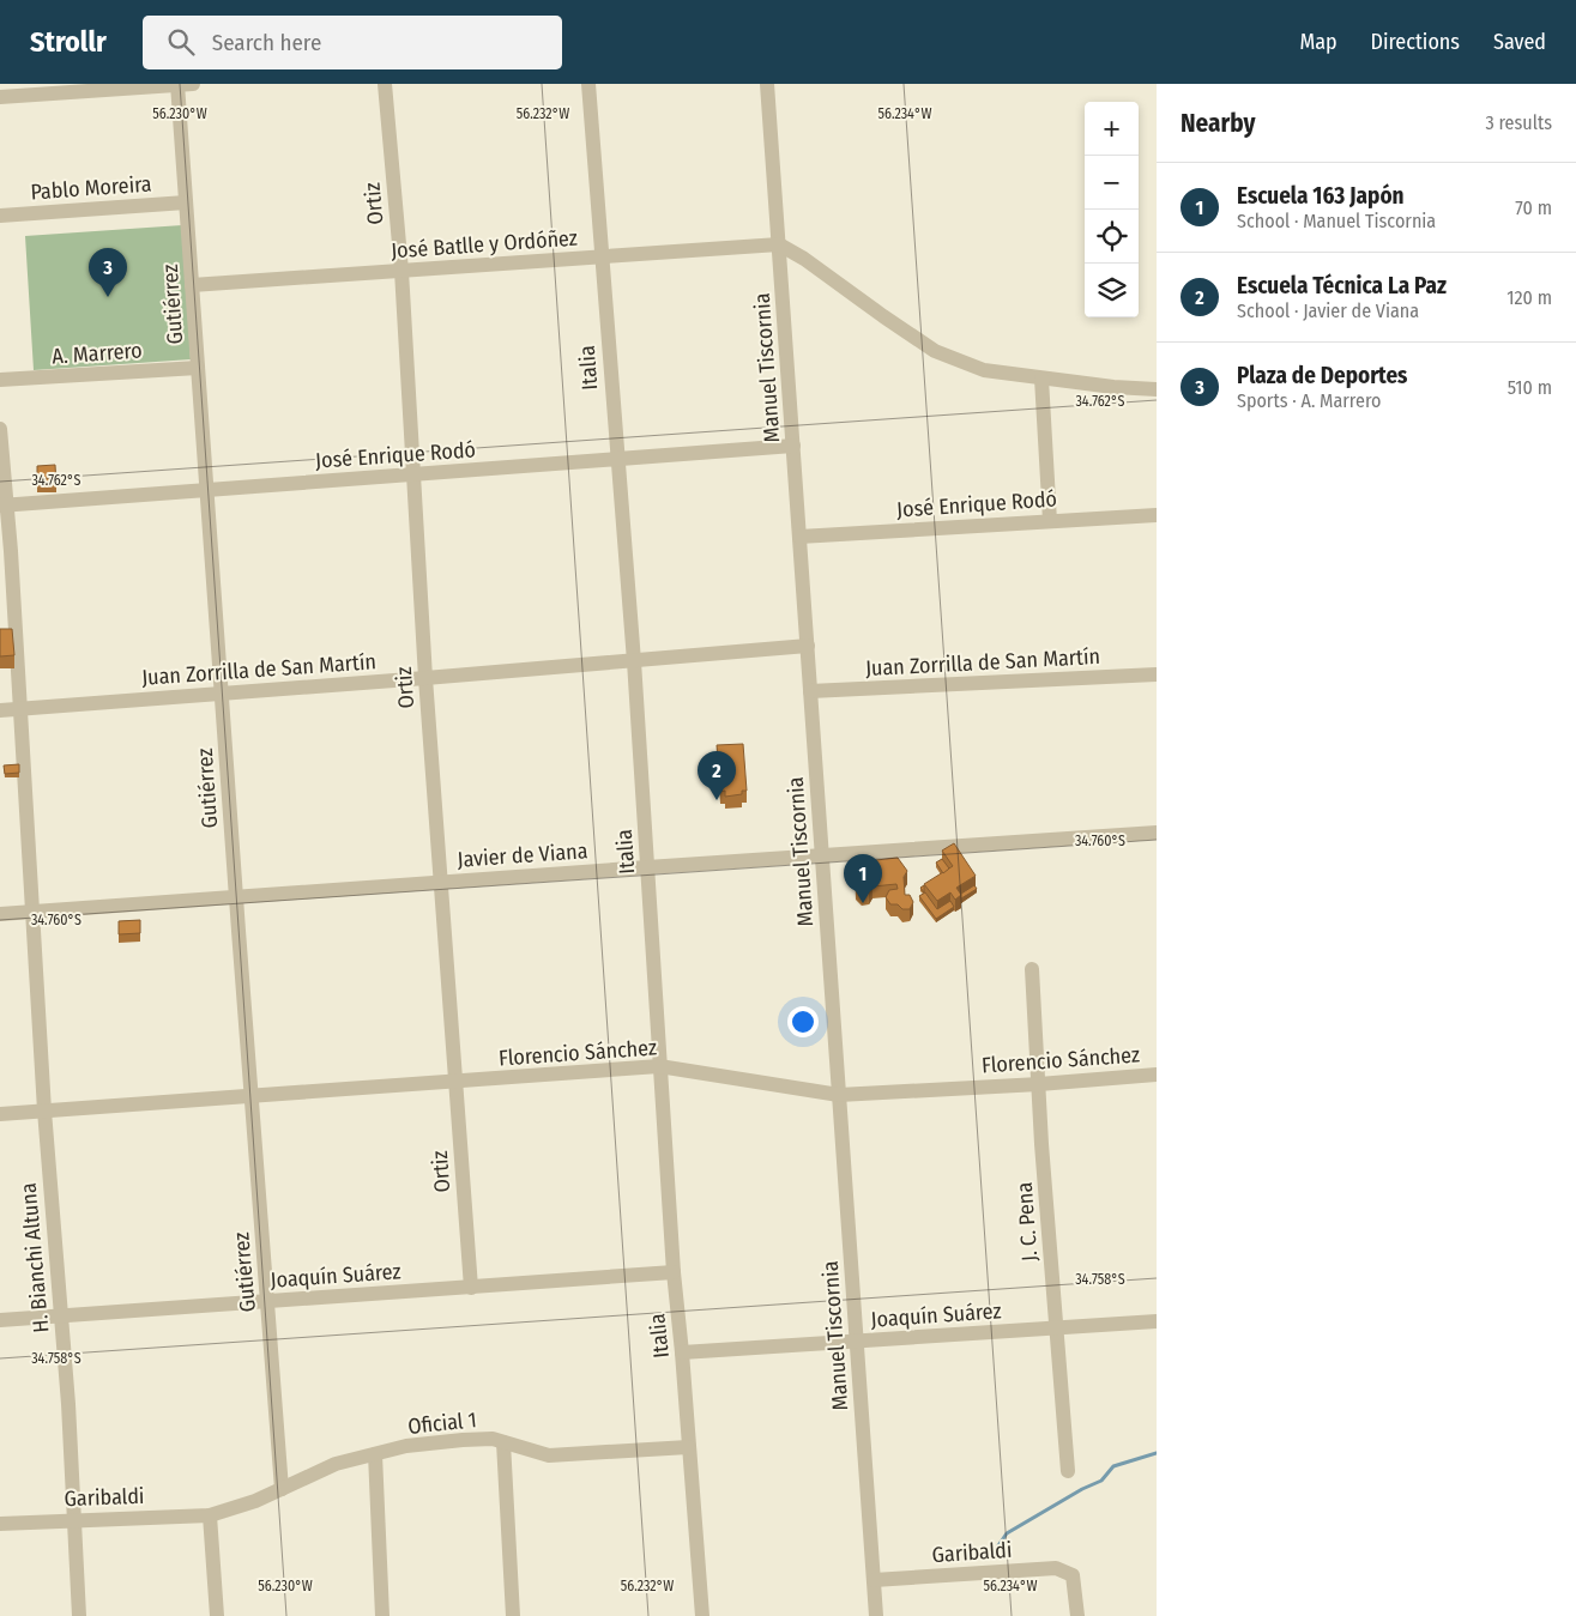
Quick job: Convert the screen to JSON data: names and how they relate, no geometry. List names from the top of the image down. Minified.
{"streets":{"street":["Pablo Moreira","Ortiz","José Batlle y Ordóñez","Gutiérrez","A. Marrero","Italia","Manuel Tiscornia","José Enrique Rodó","Juan Zorrilla de San Martín","Javier de Viana","Florencio Sánchez","J. C. Pena","H. Bianchi Altuna","Joaquín Suárez","Oficial 1","Garibaldi"]},"crossings":[["Pablo Moreira","Gutiérrez"],["Ortiz","José Batlle y Ordóñez"],["Ortiz","José Enrique Rodó"],["Ortiz","Juan Zorrilla de San Martín"],["Ortiz","Javier de Viana"],["Ortiz","Florencio Sánchez"],["Ortiz","Joaquín Suárez"],["José Batlle y Ordóñez","Gutiérrez"],["José Batlle y Ordóñez","Italia"],["José Batlle y Ordóñez","Manuel Tiscornia"],["Gutiérrez","A. Marrero"],["Gutiérrez","José Enrique Rodó"],["Gutiérrez","Juan Zorrilla de San Martín"],["Gutiérrez","Javier de Viana"],["Gutiérrez","Florencio Sánchez"],["Gutiérrez","Joaquín Suárez"],["Gutiérrez","Oficial 1"],["Italia","José Enrique Rodó"],["Italia","Juan Zorrilla de San Martín"],["Italia","Javier de Viana"],["Italia","Florencio Sánchez"],["Italia","Joaquín Suárez"],["Italia","Oficial 1"],["Manuel Tiscornia","José Enrique Rodó"],["Manuel Tiscornia","Juan Zorrilla de San Martín"],["Manuel Tiscornia","Javier de Viana"],["Manuel Tiscornia","Florencio Sánchez"],["Manuel Tiscornia","Joaquín Suárez"],["Manuel Tiscornia","Garibaldi"],["José Enrique Rodó","H. Bianchi Altuna"],["Juan Zorrilla de San Martín","H. Bianchi Altuna"],["Javier de Viana","H. Bianchi Altuna"],["Florencio Sánchez","J. C. Pena"],["Florencio Sánchez","H. Bianchi Altuna"],["J. C. Pena","Joaquín Suárez"],["H. Bianchi Altuna","Joaquín Suárez"],["H. Bianchi Altuna","Garibaldi"],["Oficial 1","Garibaldi"]],"page":{"header":"Strollr","search":"Search here","nav":["Map","Directions","Saved"],"heading":["Nearby","3 results"],"map_buttons":["+","−"],"list":[{"mark":"1","name":"Escuela 163 Japón","note":"School · Manuel Tiscornia","value":"70 m"},{"mark":"2","name":"Escuela Técnica La Paz","note":"School · Javier de Viana","value":"120 m"},{"mark":"3","name":"Plaza de Deportes","note":"Sports · A. Marrero","value":"510 m"}],"pins":["3","2","1"]},"coordinates":["56.230°W","56.232°W","56.234°W","34.762°S","34.760°S","34.758°S"]}
